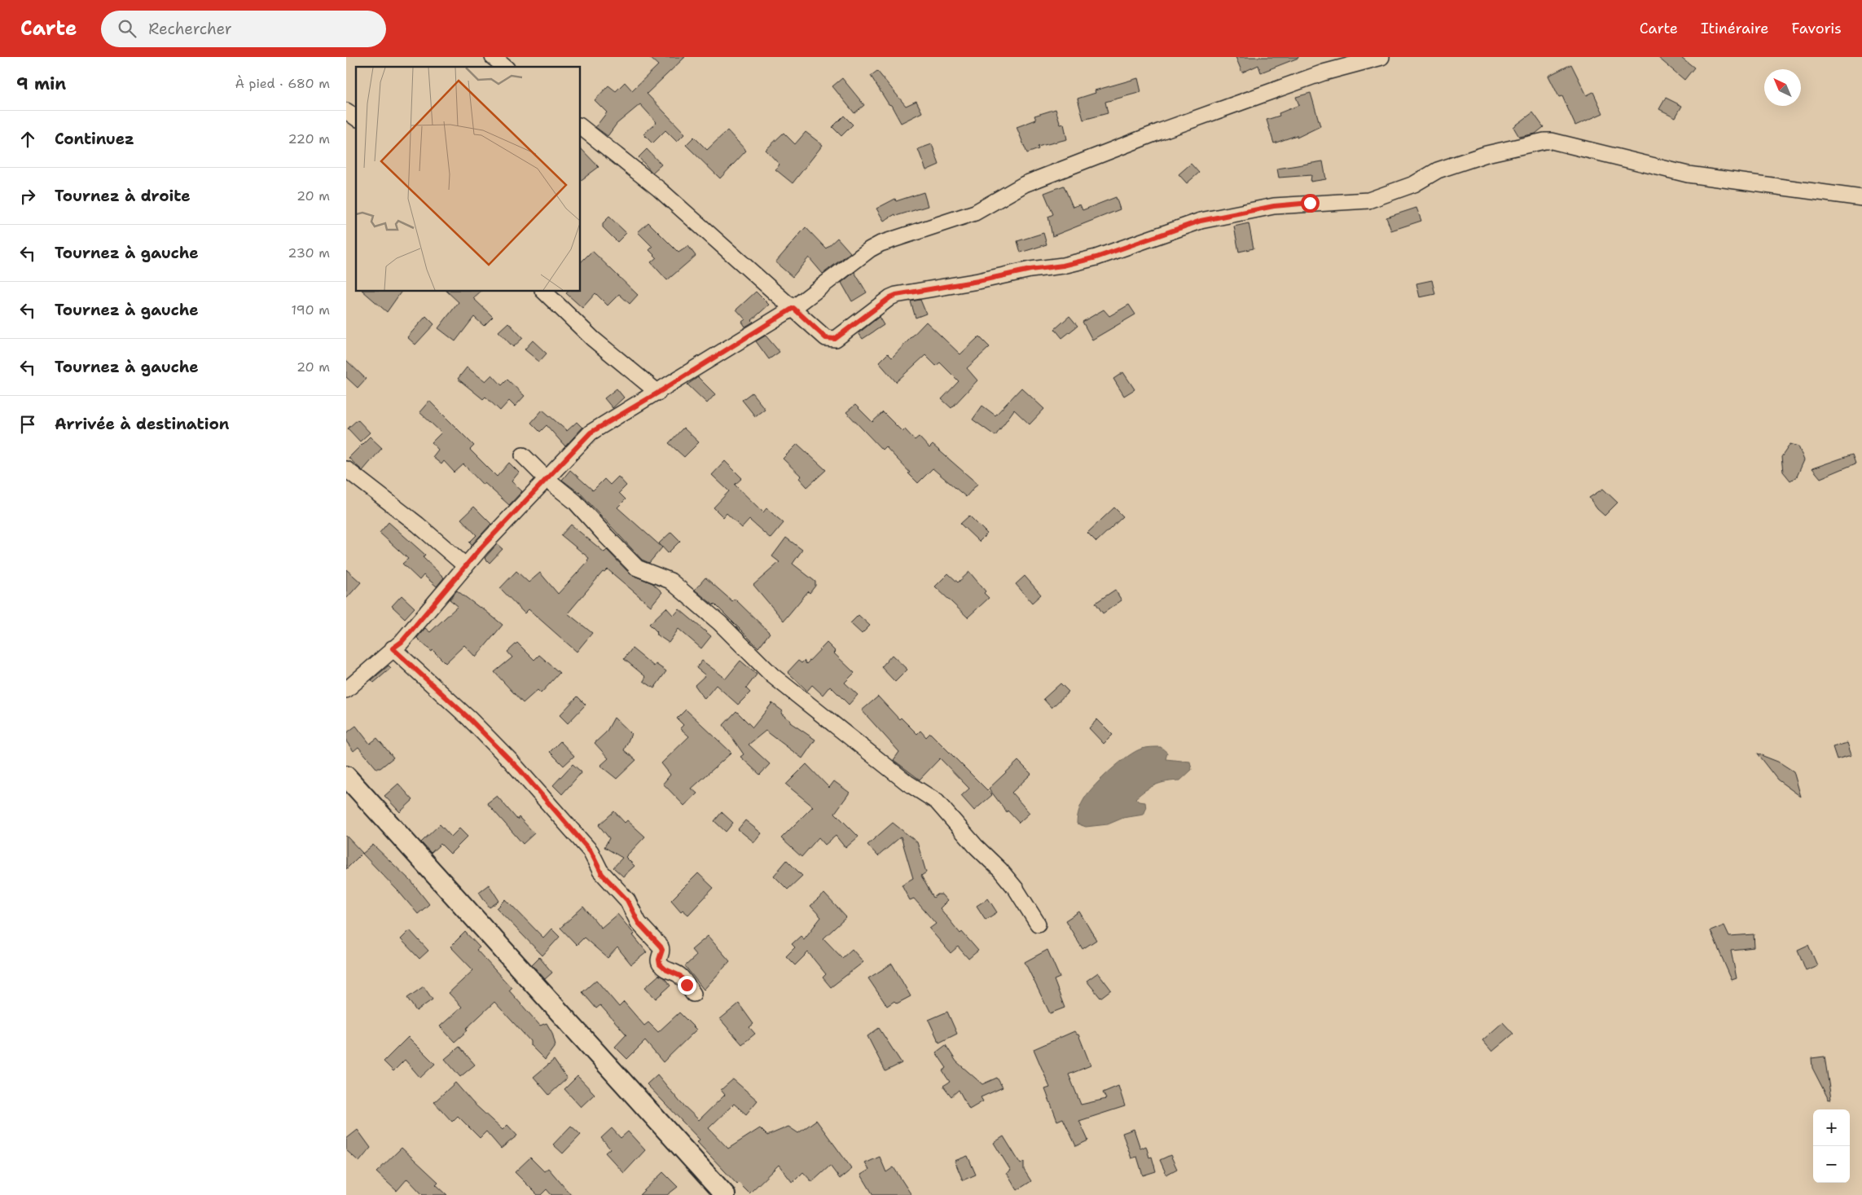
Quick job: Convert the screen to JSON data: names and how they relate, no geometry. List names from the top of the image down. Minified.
{"north":"top left","page":{"header":"Carte","search":"Rechercher","nav":["Carte","Itinéraire","Favoris"],"heading":["9 min","À pied · 680 m"],"list":[["Continuez","220 m"],["Tournez à droite","20 m"],["Tournez à gauche","230 m"],["Tournez à gauche","190 m"],["Tournez à gauche","20 m"],"Arrivée à destination"],"map_buttons":["+","−"]}}
